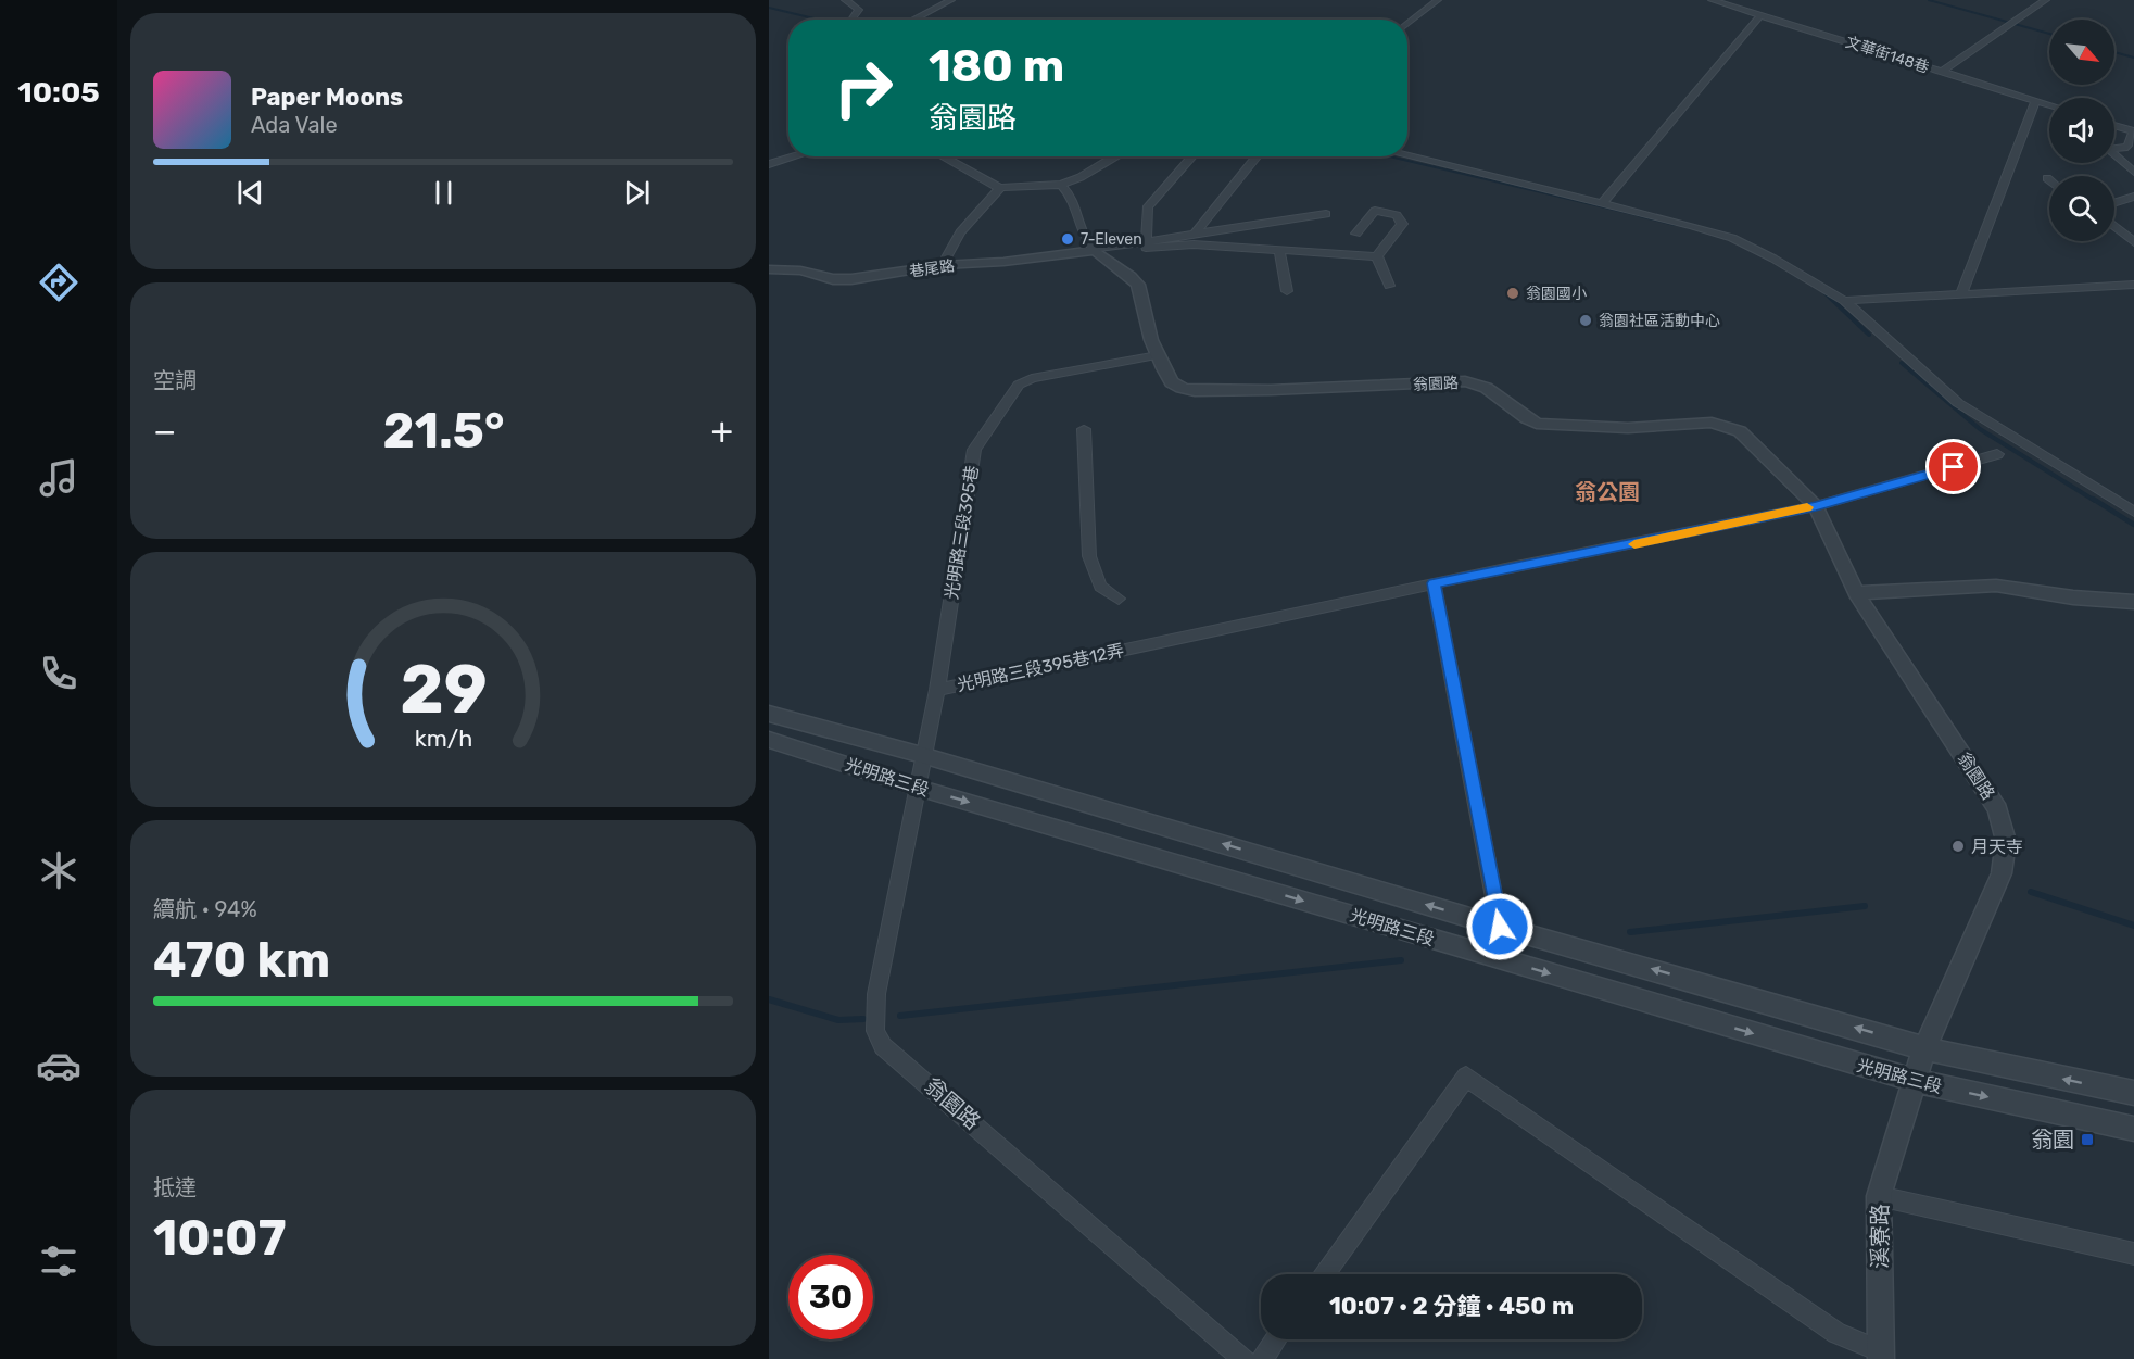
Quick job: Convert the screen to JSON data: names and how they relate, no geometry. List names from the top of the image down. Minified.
{"streets":{"street":["文華街148巷","巷尾路","翁園路","光明路三段395巷","光明路三段395巷12弄","光明路三段","溪寮路"]},"crossings":[["巷尾路","翁園路"],["翁園路","光明路三段395巷"],["翁園路","光明路三段"],["翁園路","溪寮路"],["光明路三段395巷","光明路三段395巷12弄"],["光明路三段395巷","光明路三段"],["光明路三段","溪寮路"]],"districts":["翁公園"],"places":{"other":["7-Eleven","翁園國小","翁園社區活動中心","月天寺"],"transit":["翁園"]},"north":"bottom right","page":{"tabs":"10:05","turn":["180 m","翁園路"],"song":["Paper Moons","Ada Vale"],"tile":["空調",["續航 · 94%","470 km"],["抵達","10:07"]],"heat":["−","21.5°","+"],"limit":"30","trip":"10:07 · 2 分鐘 · 450 m","gauge":["29","km/h"]}}
